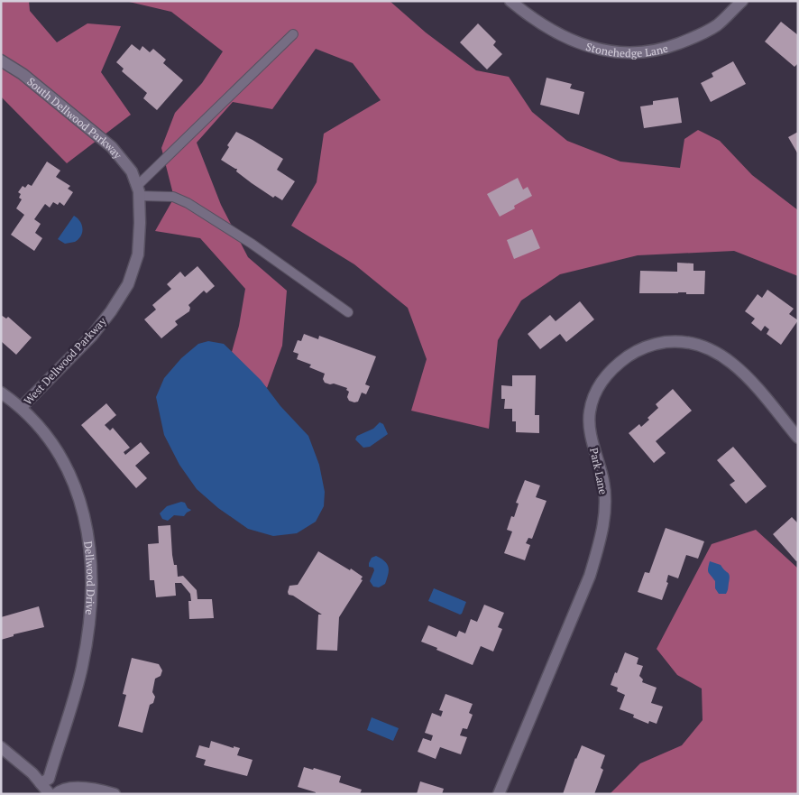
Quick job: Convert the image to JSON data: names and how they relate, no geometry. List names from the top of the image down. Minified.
{"streets":{"street":["Stonehedge Lane","South Dellwood Parkway","West Dellwood Parkway","Park Lane","Dellwood Drive"]},"crossings":[["South Dellwood Parkway","West Dellwood Parkway"],["West Dellwood Parkway","Dellwood Drive"]]}
